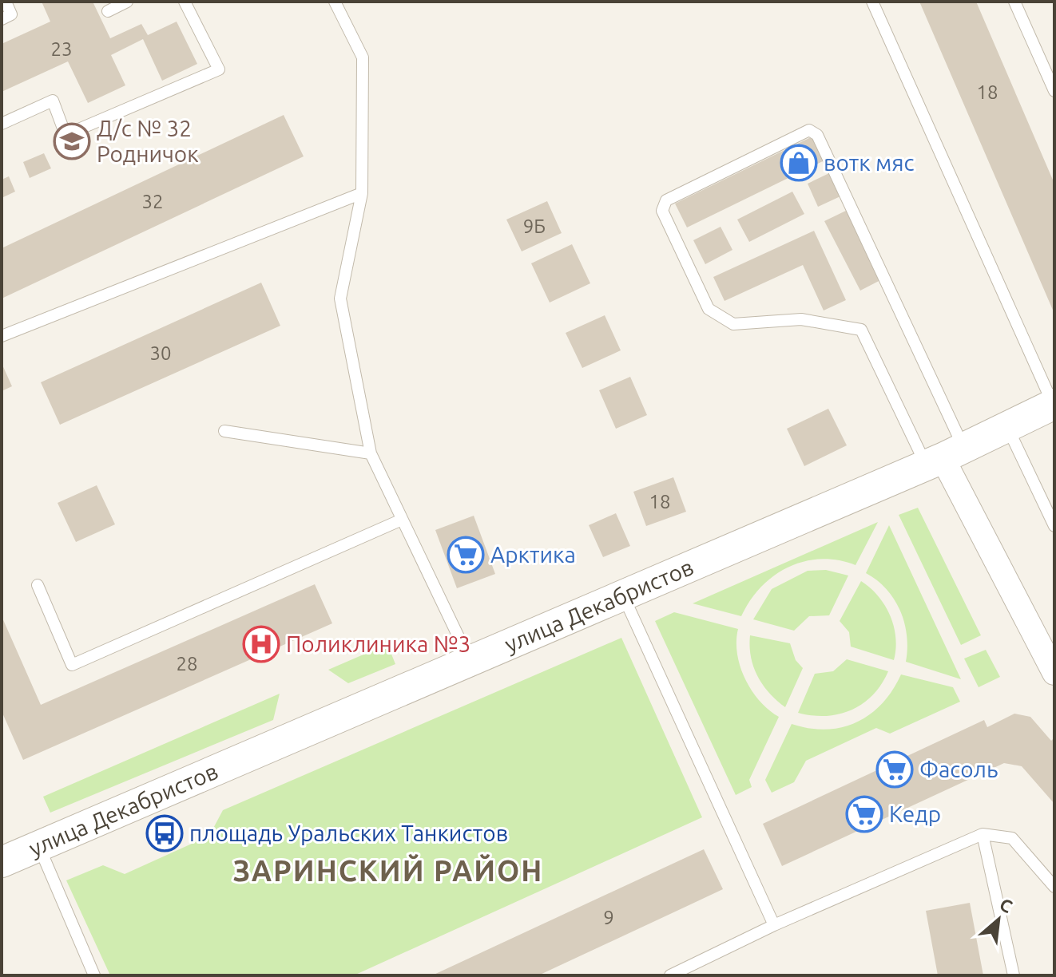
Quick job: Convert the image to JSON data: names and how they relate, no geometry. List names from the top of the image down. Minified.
{"streets":{"street":["улица Декабристов"]},"districts":["ЗАРИНСКИЙ РАЙОН"],"places":{"school or university":["Д/с № 32 Родничок"],"shop":["вотк мяс"],"supermarket":["Арктика","Фасоль","Кедр"],"hospital":["Поликлиника №3"],"bus stop":["площадь Уральских Танкистов"]},"house_numbers":["23","18","32","9Б","30","18","28","9"],"north":"top right"}
